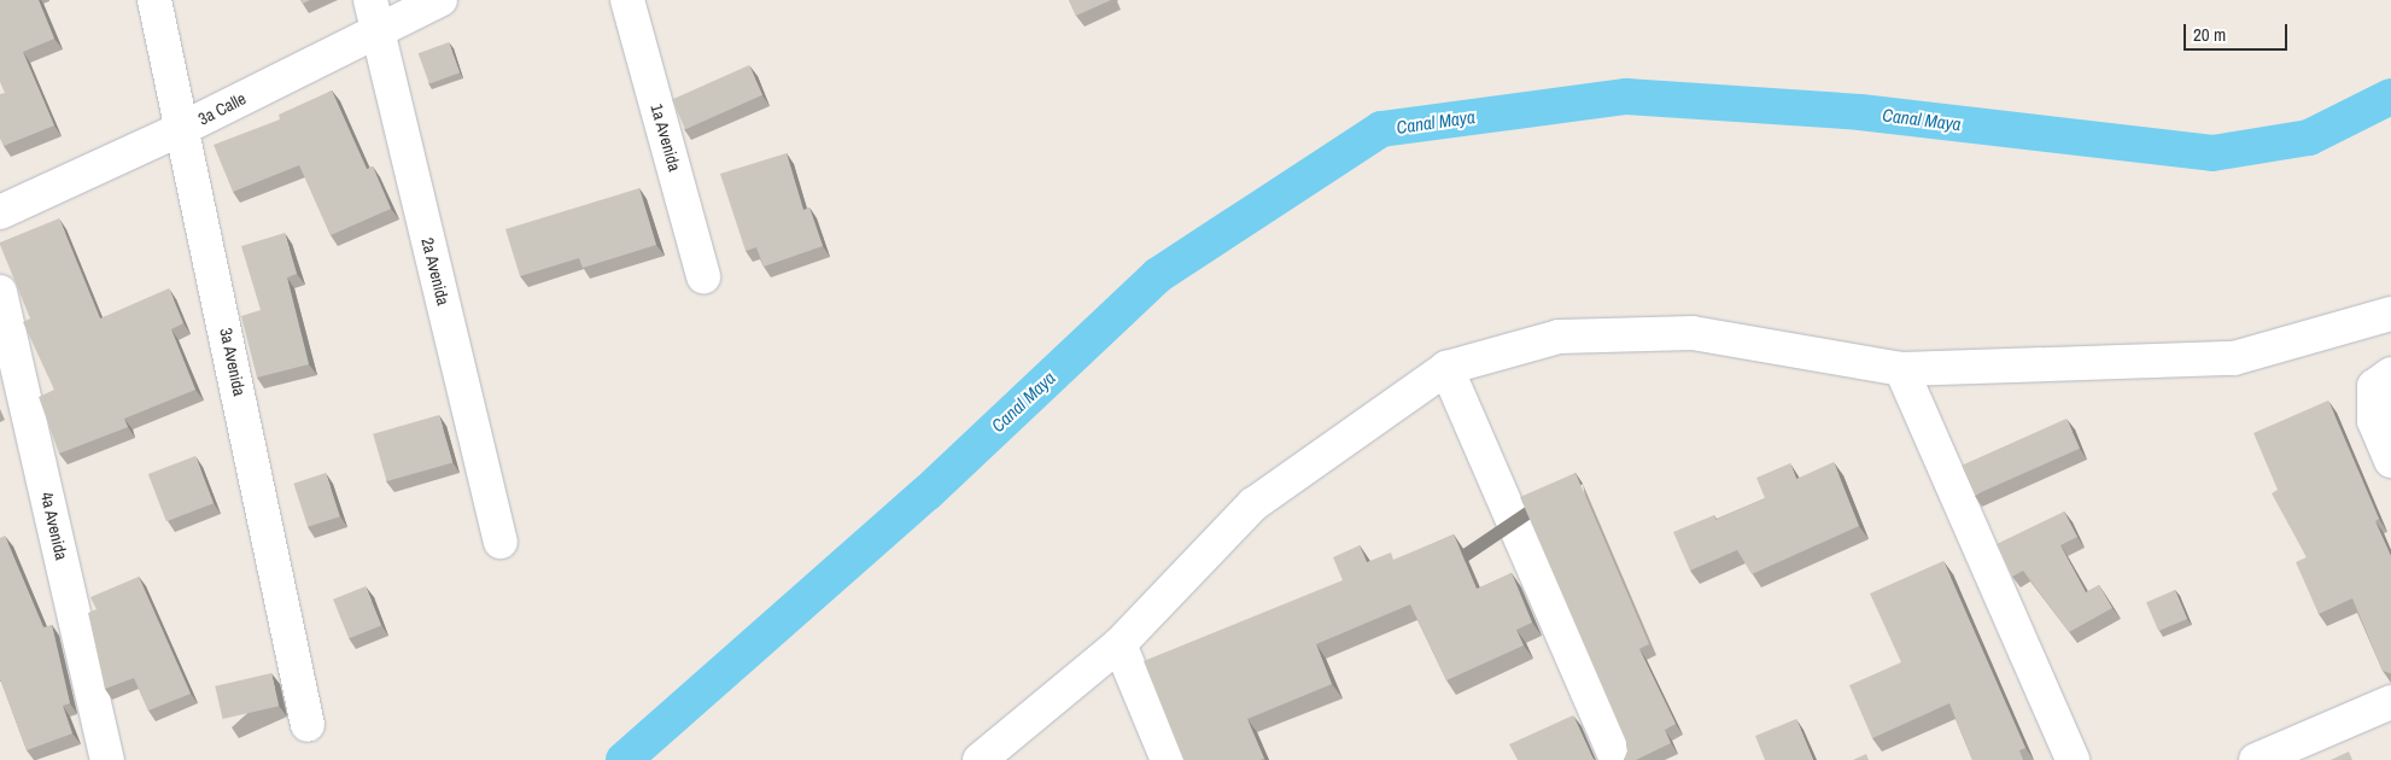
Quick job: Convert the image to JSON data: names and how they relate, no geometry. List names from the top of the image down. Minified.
{"streets":{"street":["3a Calle","1a Avenida","2a Avenida","3a Avenida","4a Avenida"]},"crossings":[["3a Calle","2a Avenida"],["3a Calle","3a Avenida"]],"water":["Canal Maya"],"scale_bar":"20 m"}
